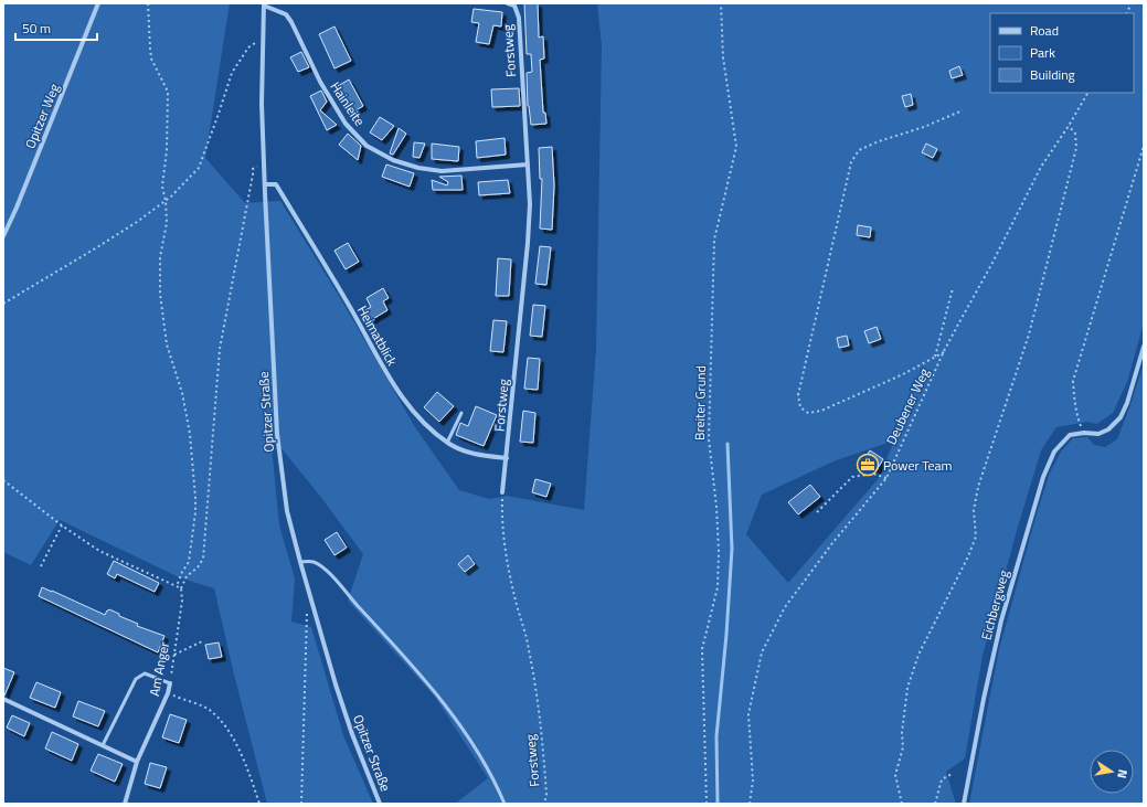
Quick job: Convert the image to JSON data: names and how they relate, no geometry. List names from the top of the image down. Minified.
{"streets":{"street":["Forstweg","Hainleite","Opitzer Weg","Heimatblick","Opitzer Straße","Eichbergweg","Am Anger"],"path":["Breiter Grund","Deubener Weg"]},"crossings":[["Forstweg","Hainleite"],["Forstweg","Heimatblick"],["Hainleite","Opitzer Straße"],["Heimatblick","Opitzer Straße"]],"places":{"office":["Power Team"]},"legend":["Road","Park","Building"],"scale_bar":"50 m","north":"right"}
